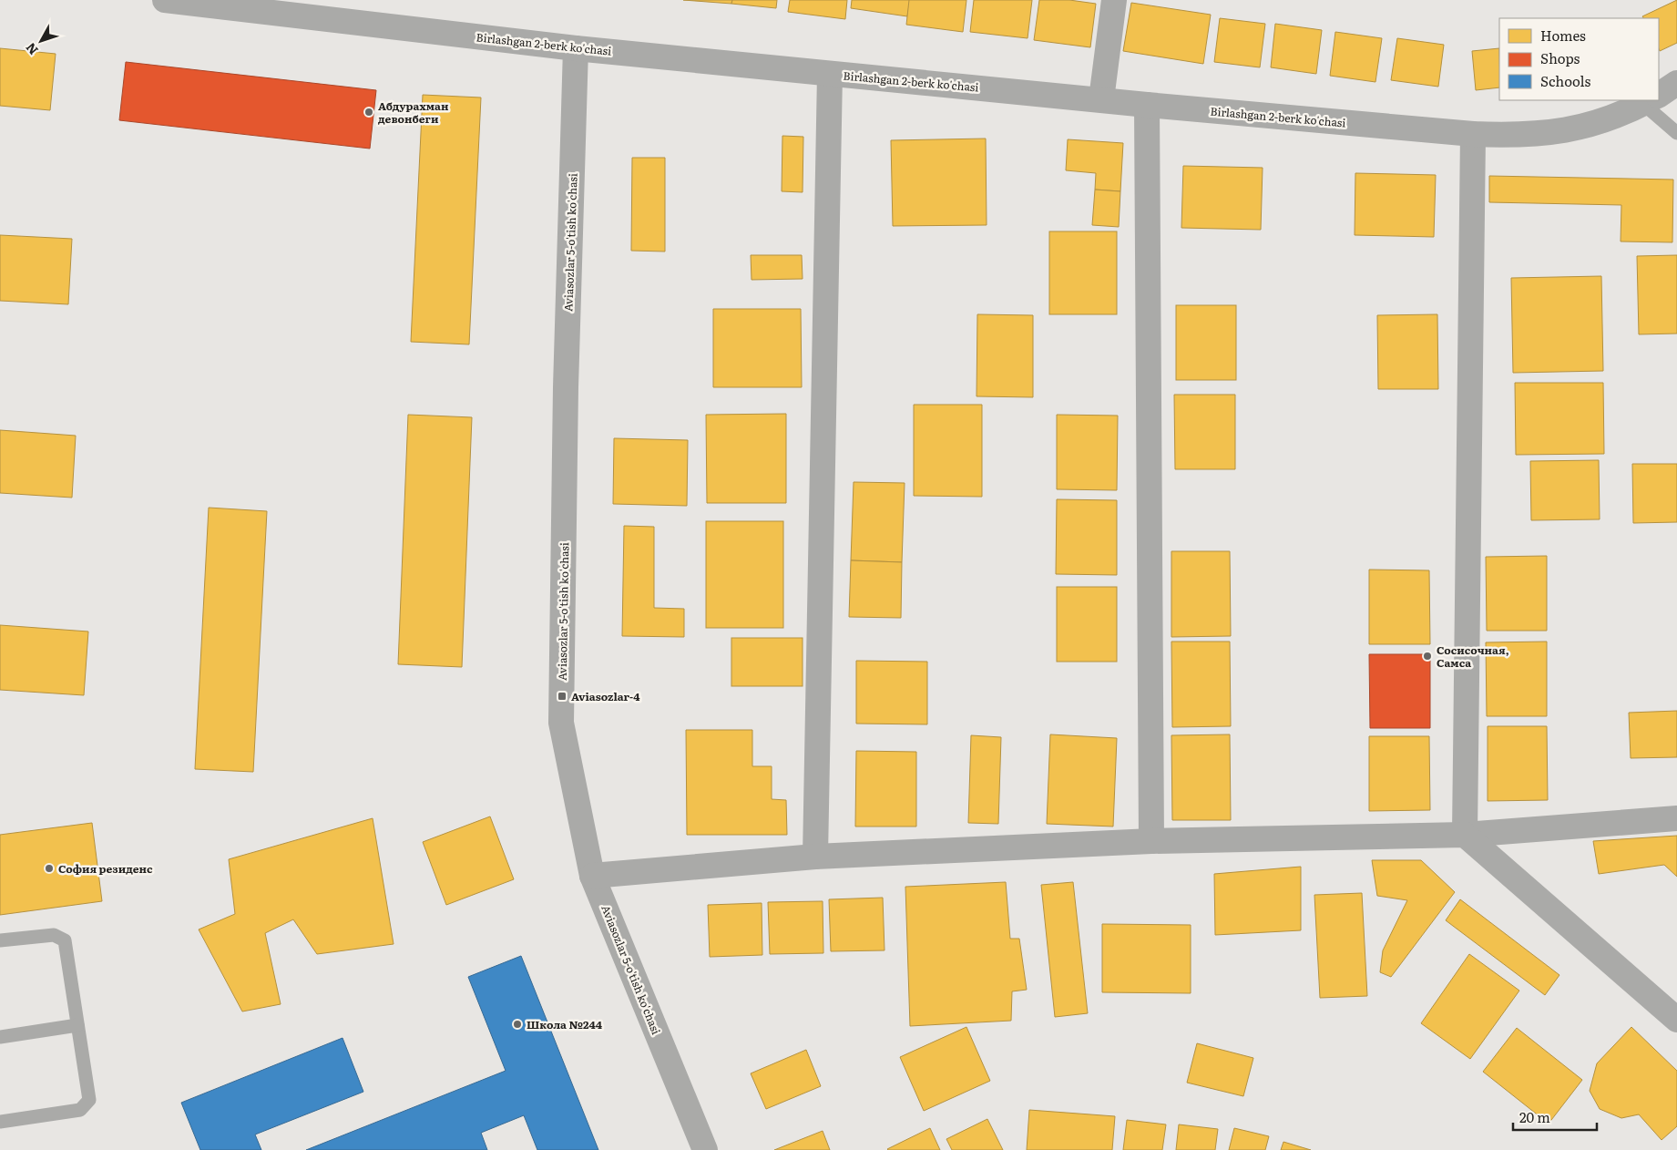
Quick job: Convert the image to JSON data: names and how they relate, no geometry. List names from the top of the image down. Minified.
{"streets":{"street":["Birlashgan 2-berk ko'chasi","Aviasozlar 5-o'tish ko'chasi"]},"crossings":[["Birlashgan 2-berk ko'chasi","Aviasozlar 5-o'tish ko'chasi"]],"places":{"other":["Абдурахман девонбеги","Сосисочная, Самса","София резиденс","Школа №244"],"transit":["Aviasozlar-4"]},"legend":["Homes","Shops","Schools"],"scale_bar":"20 m","north":"bottom left"}
